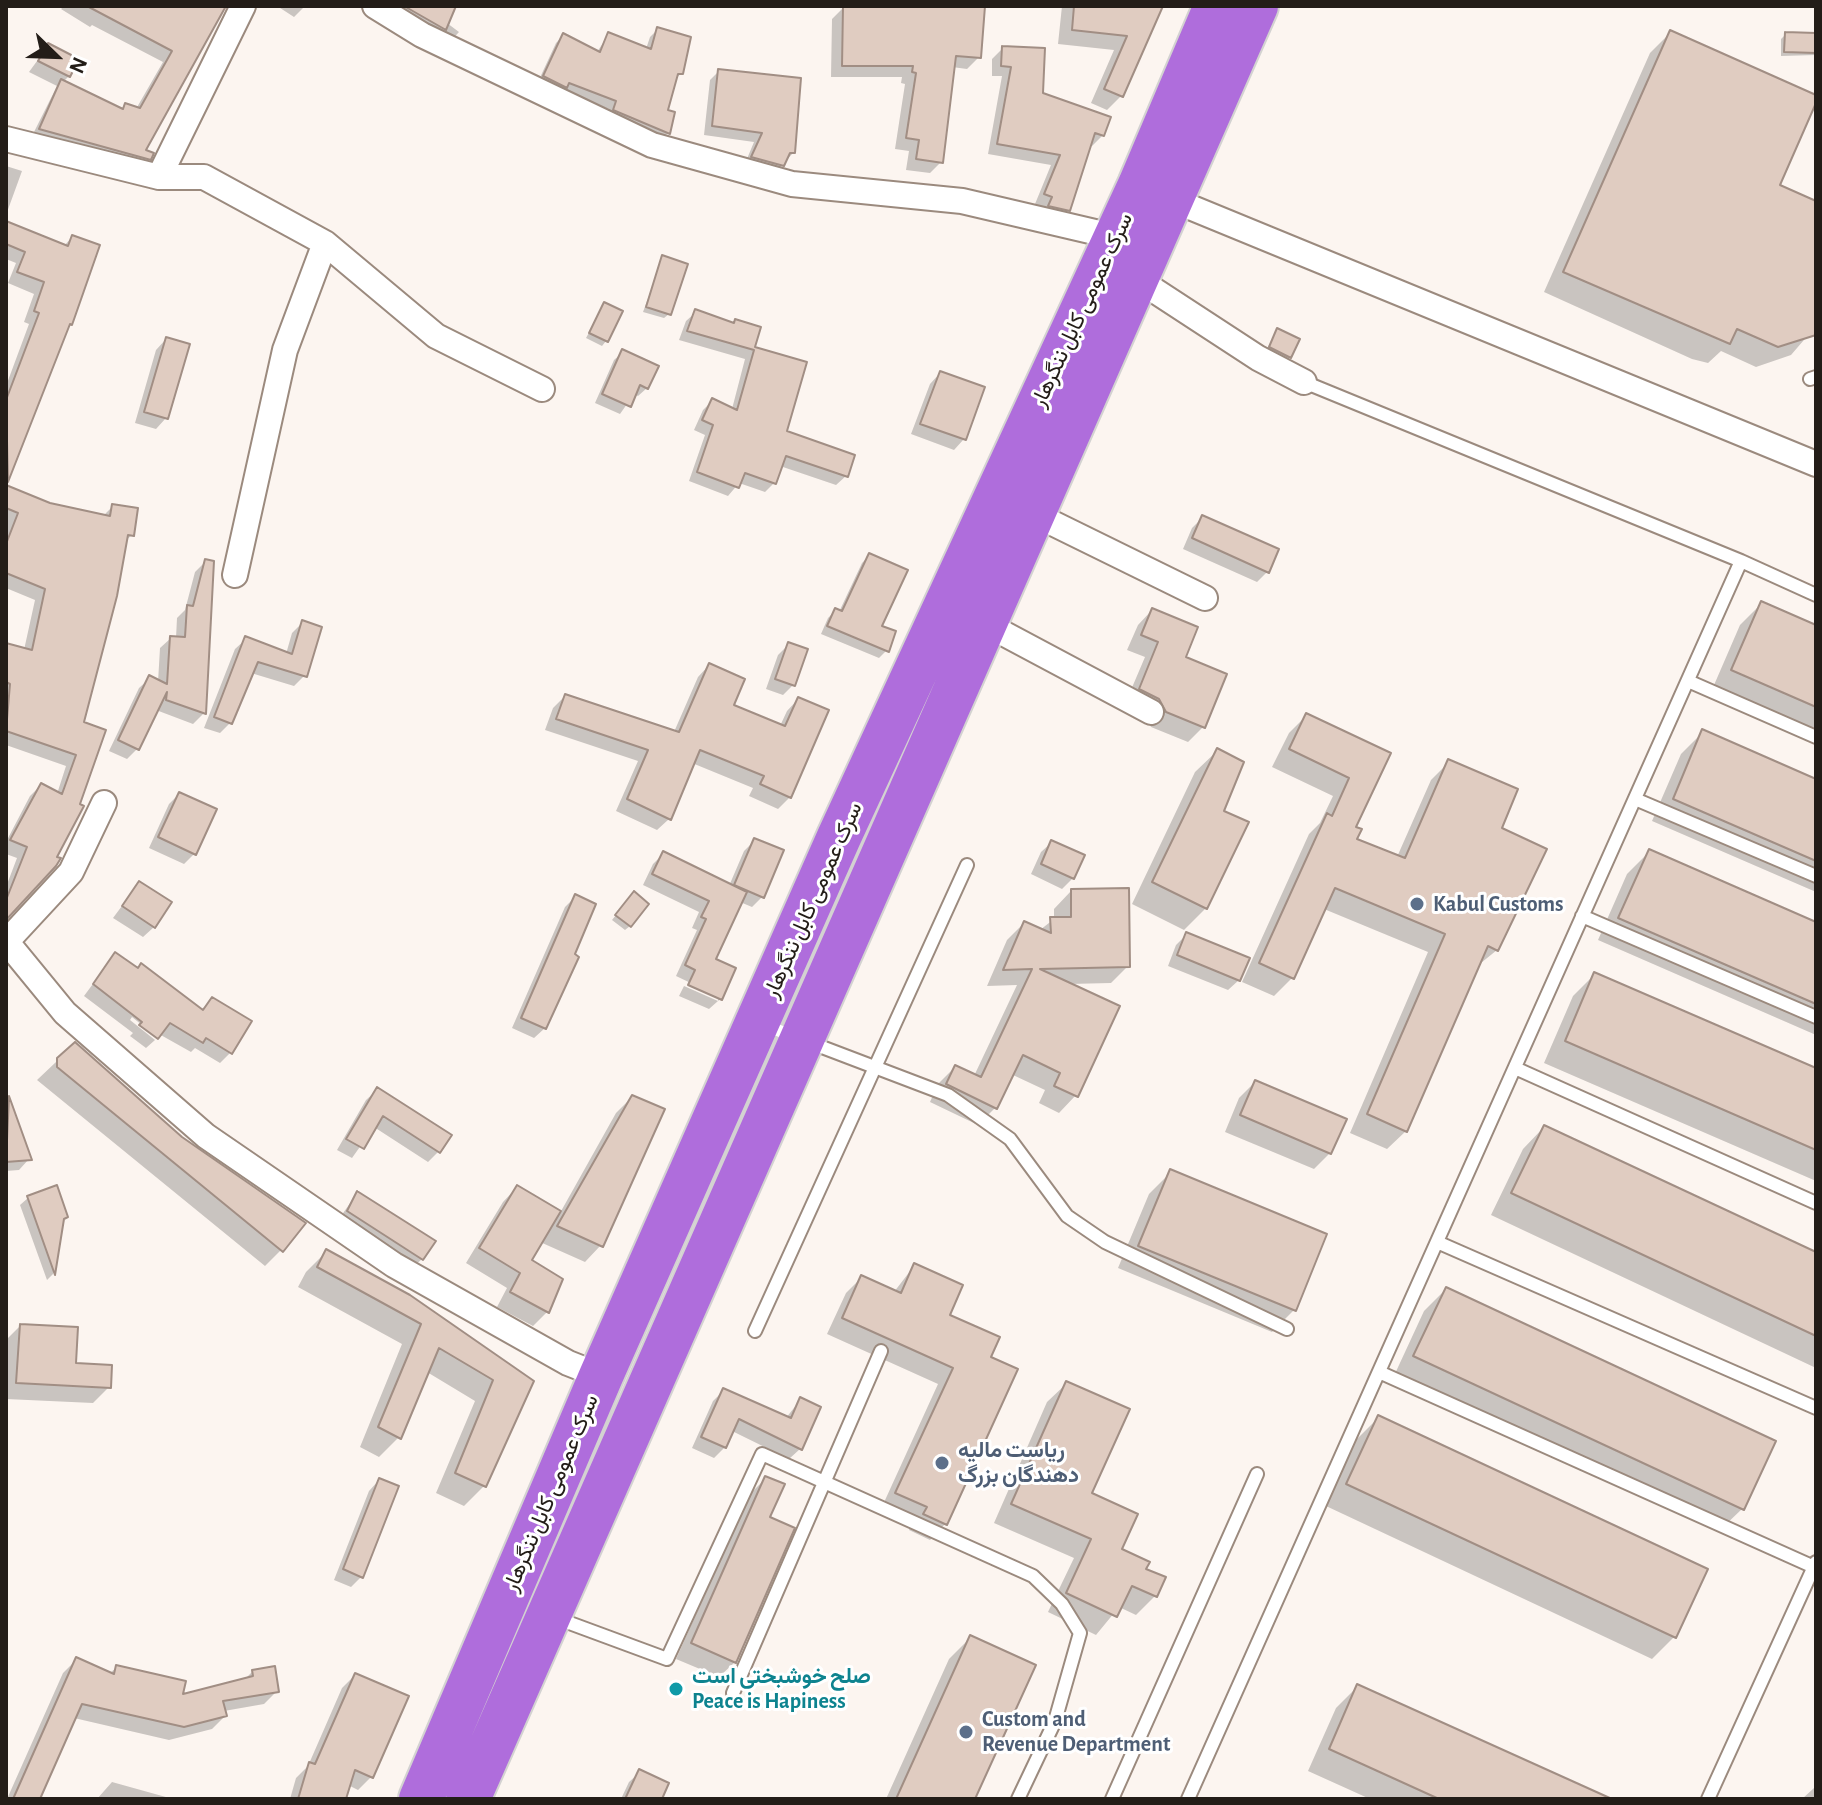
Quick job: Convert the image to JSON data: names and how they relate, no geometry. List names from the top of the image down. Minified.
{"streets":{"highway":["سرک عمومی کابل ننگرهار"]},"places":["Kabul Customs","ریاست مالیه دهندگان بزرگ","صلح خوشبختی است Peace is Hapiness","Custom and Revenue Department"],"north":"bottom right"}
